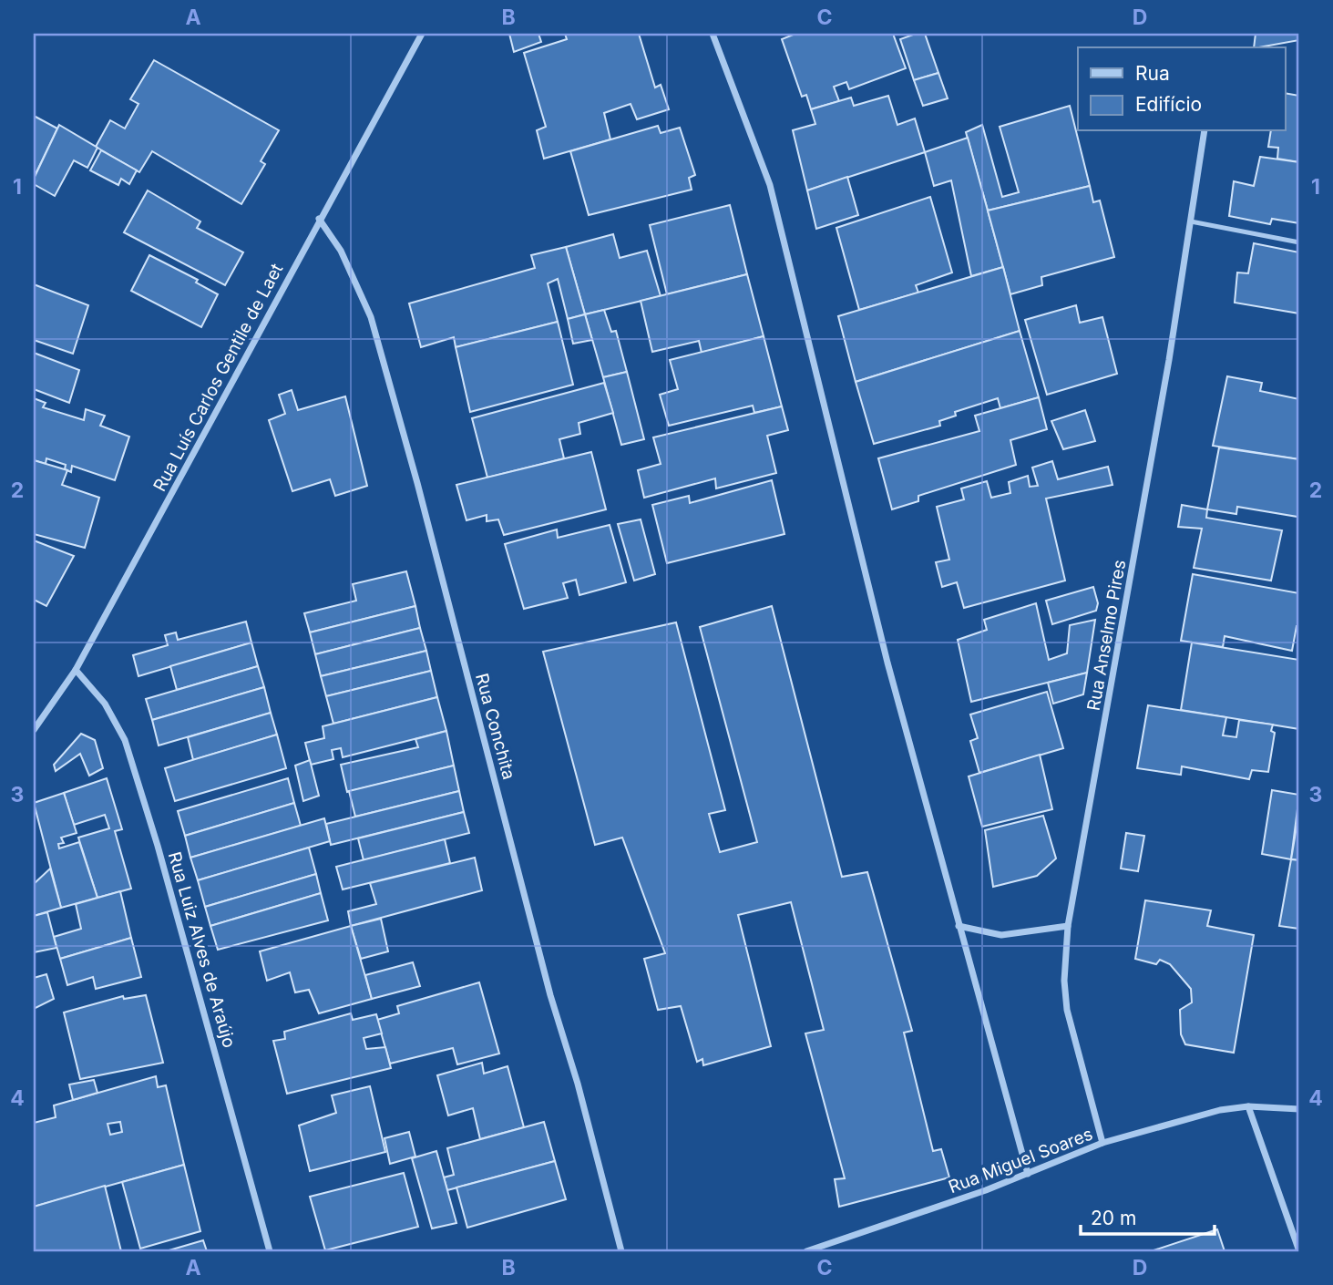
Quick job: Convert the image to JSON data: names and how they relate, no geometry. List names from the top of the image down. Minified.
{"streets":{"street":["Rua Luís Carlos Gentile de Laet","Rua Anselmo Pires","Rua Conchita","Rua Luiz Alves de Araújo","Rua Miguel Soares"]},"crossings":[["Rua Luís Carlos Gentile de Laet","Rua Conchita"],["Rua Luís Carlos Gentile de Laet","Rua Luiz Alves de Araújo"],["Rua Anselmo Pires","Rua Miguel Soares"]],"legend":["Rua","Edifício"],"scale_bar":"20 m","grid":{"columns":["A","B","C","D"],"rows":["1","2","3","4"]}}
